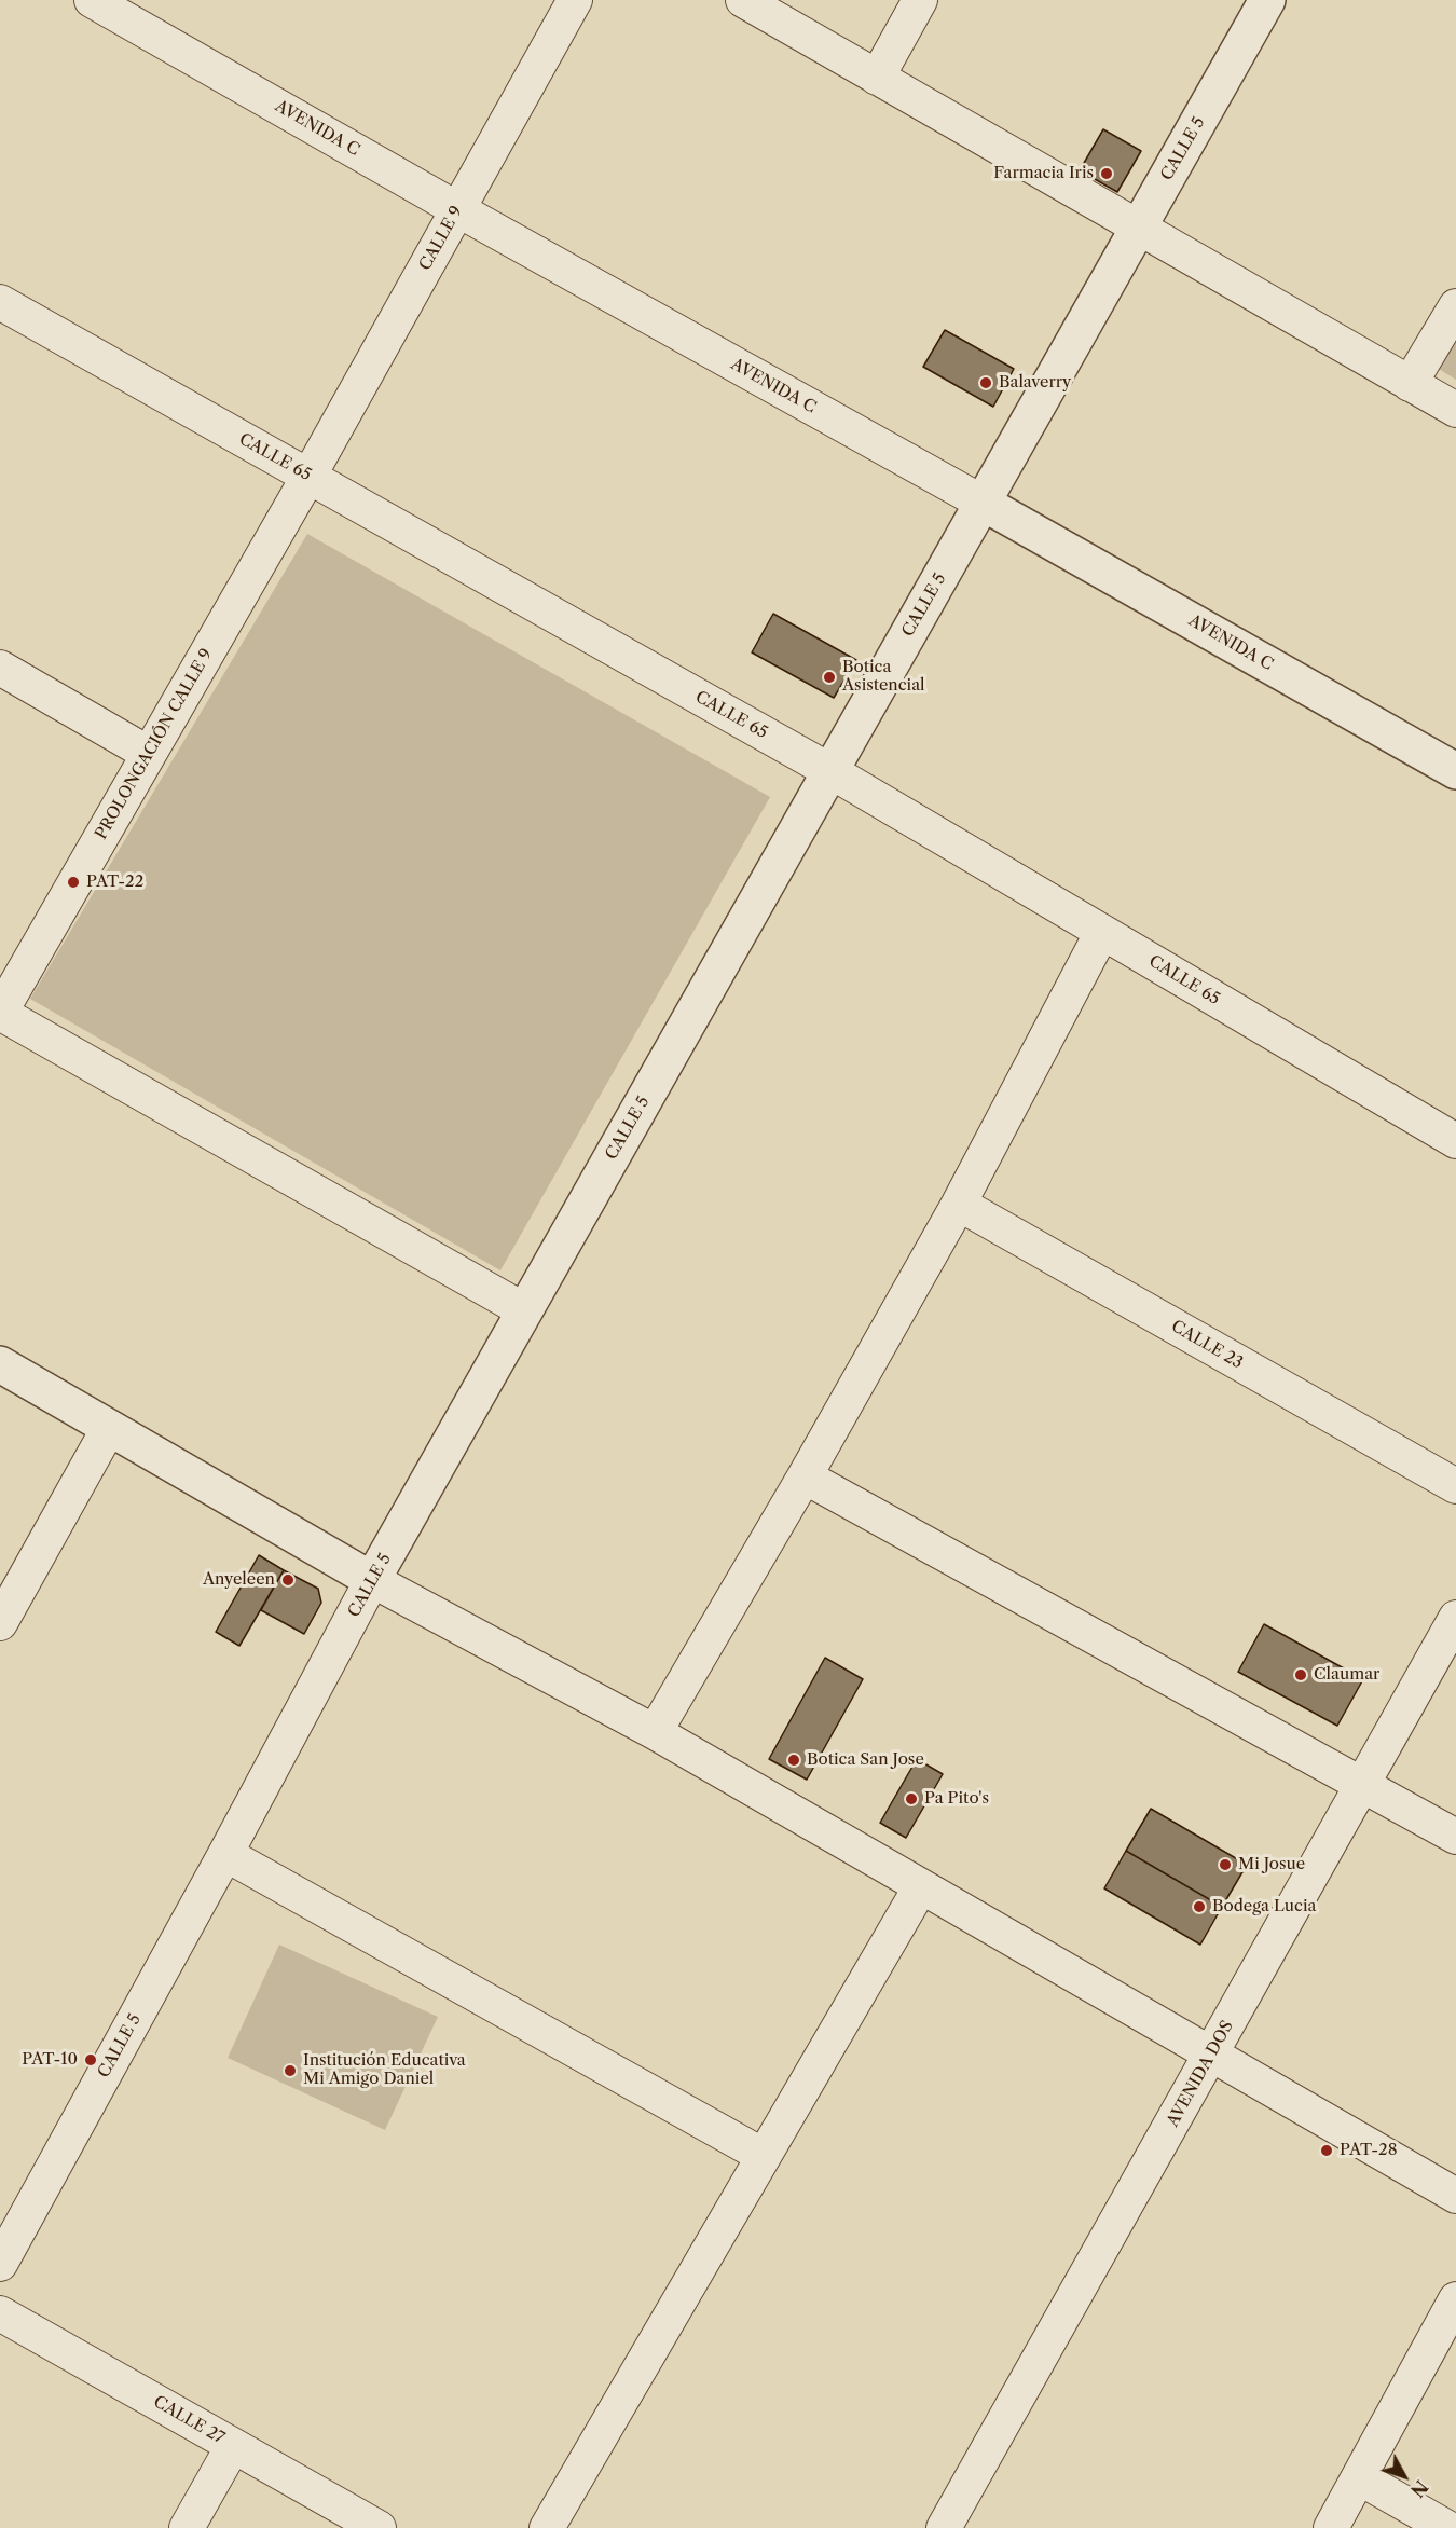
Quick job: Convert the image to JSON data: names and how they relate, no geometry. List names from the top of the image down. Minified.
{"streets":{"street":["AVENIDA C","CALLE 5","CALLE 9","CALLE 65","PROLONGACIÓN CALLE 9","CALLE 23","AVENIDA DOS","CALLE 27"]},"crossings":[["AVENIDA C","CALLE 5"],["AVENIDA C","CALLE 9"],["CALLE 5","CALLE 65"],["CALLE 9","CALLE 65"],["CALLE 9","PROLONGACIÓN CALLE 9"],["CALLE 65","PROLONGACIÓN CALLE 9"]],"places":["Farmacia Iris","Balaverry","Botica Asistencial","PAT-22","Anyeleen","Claumar","Botica San Jose","Pa Pito's","Mi Josue","Bodega Lucia","PAT-10","Institución Educativa Mi Amigo Daniel","PAT-28"],"north":"bottom right"}
